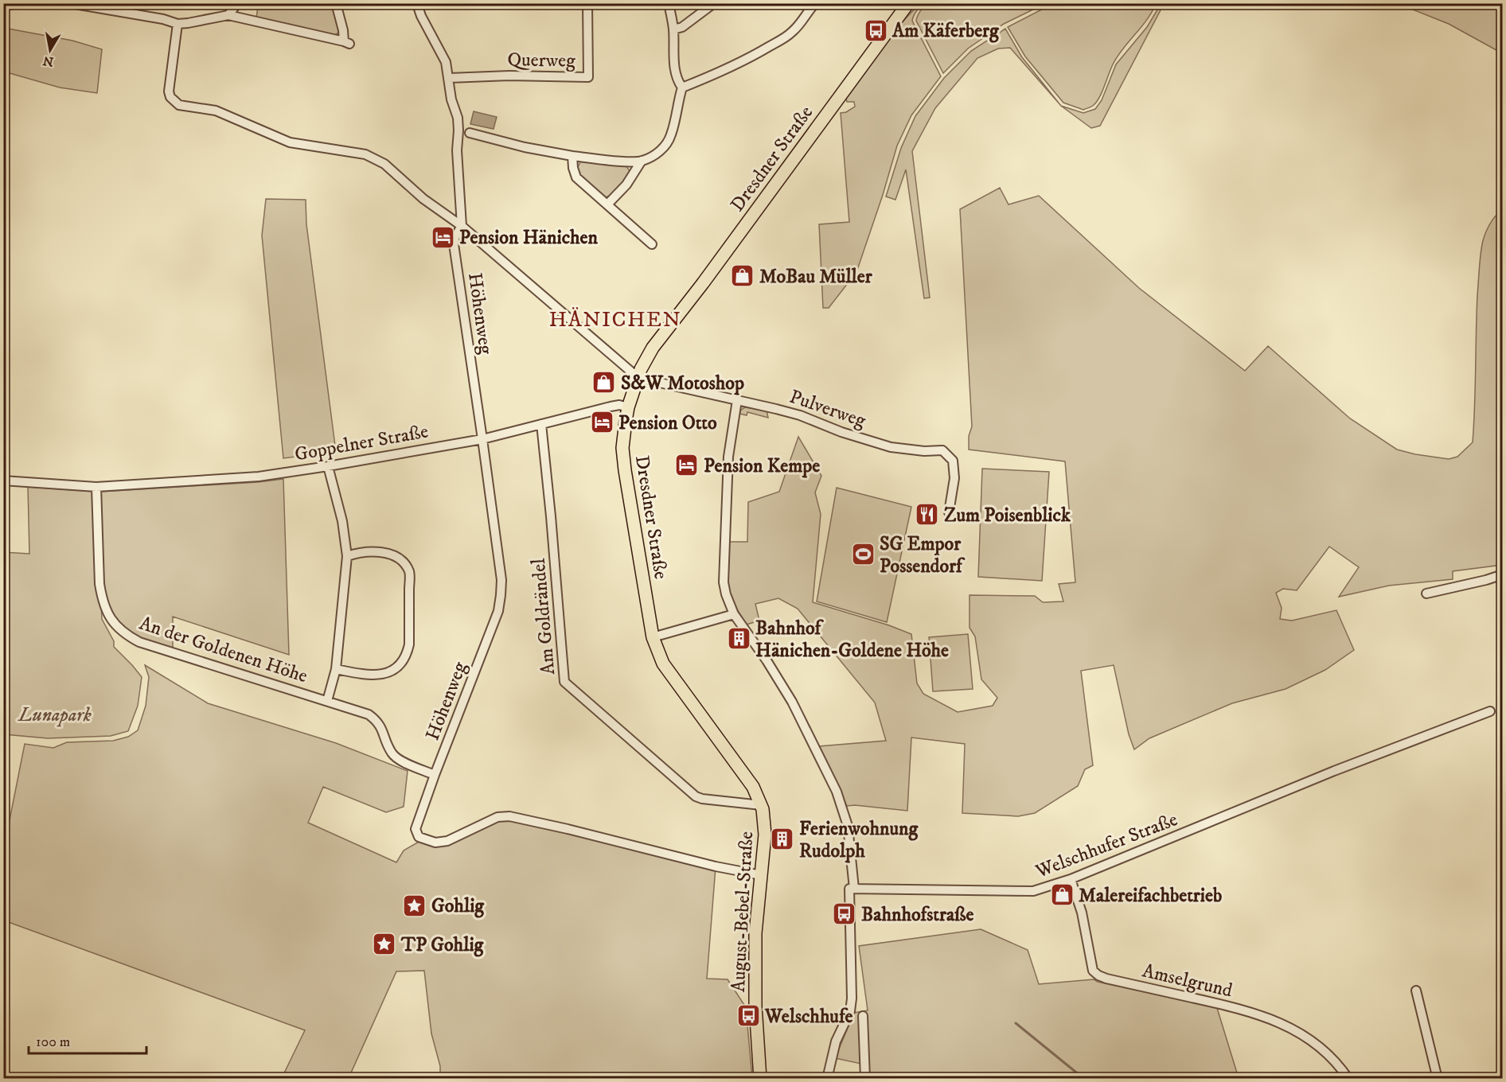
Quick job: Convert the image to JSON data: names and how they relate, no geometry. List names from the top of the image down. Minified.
{"streets":{"main road":["Dresdner Straße","August-Bebel-Straße"],"street":["Querweg","Höhenweg","Pulverweg","Goppelner Straße","Am Goldrändel","An der Goldenen Höhe","Welschhufer Straße","Amselgrund"]},"crossings":[["Dresdner Straße","Pulverweg"],["Dresdner Straße","Goppelner Straße"],["Dresdner Straße","Am Goldrändel"],["Dresdner Straße","August-Bebel-Straße"],["Höhenweg","Pulverweg"],["Höhenweg","Goppelner Straße"],["Höhenweg","An der Goldenen Höhe"],["Höhenweg","August-Bebel-Straße"],["Goppelner Straße","Am Goldrändel"],["Goppelner Straße","An der Goldenen Höhe"],["Am Goldrändel","August-Bebel-Straße"],["Welschhufer Straße","Amselgrund"]],"districts":["HÄNICHEN"],"parks":["Lunapark"],"places":{"bus stop":["Am Käferberg","Bahnhofstraße","Welschhufe"],"hotel":["Pension Hänichen","Pension Otto","Pension Kempe"],"shop":["MoBau Müller","S&W Motoshop","Malereifachbetrieb"],"restaurant":["Zum Poisenblick"],"sports":["SG Empor Possendorf"],"building":["Bahnhof Hänichen-Goldene Höhe","Ferienwohnung Rudolph"],"place":["Gohlig","TP Gohlig"]},"scale_bar":"100 m","north":"bottom"}
